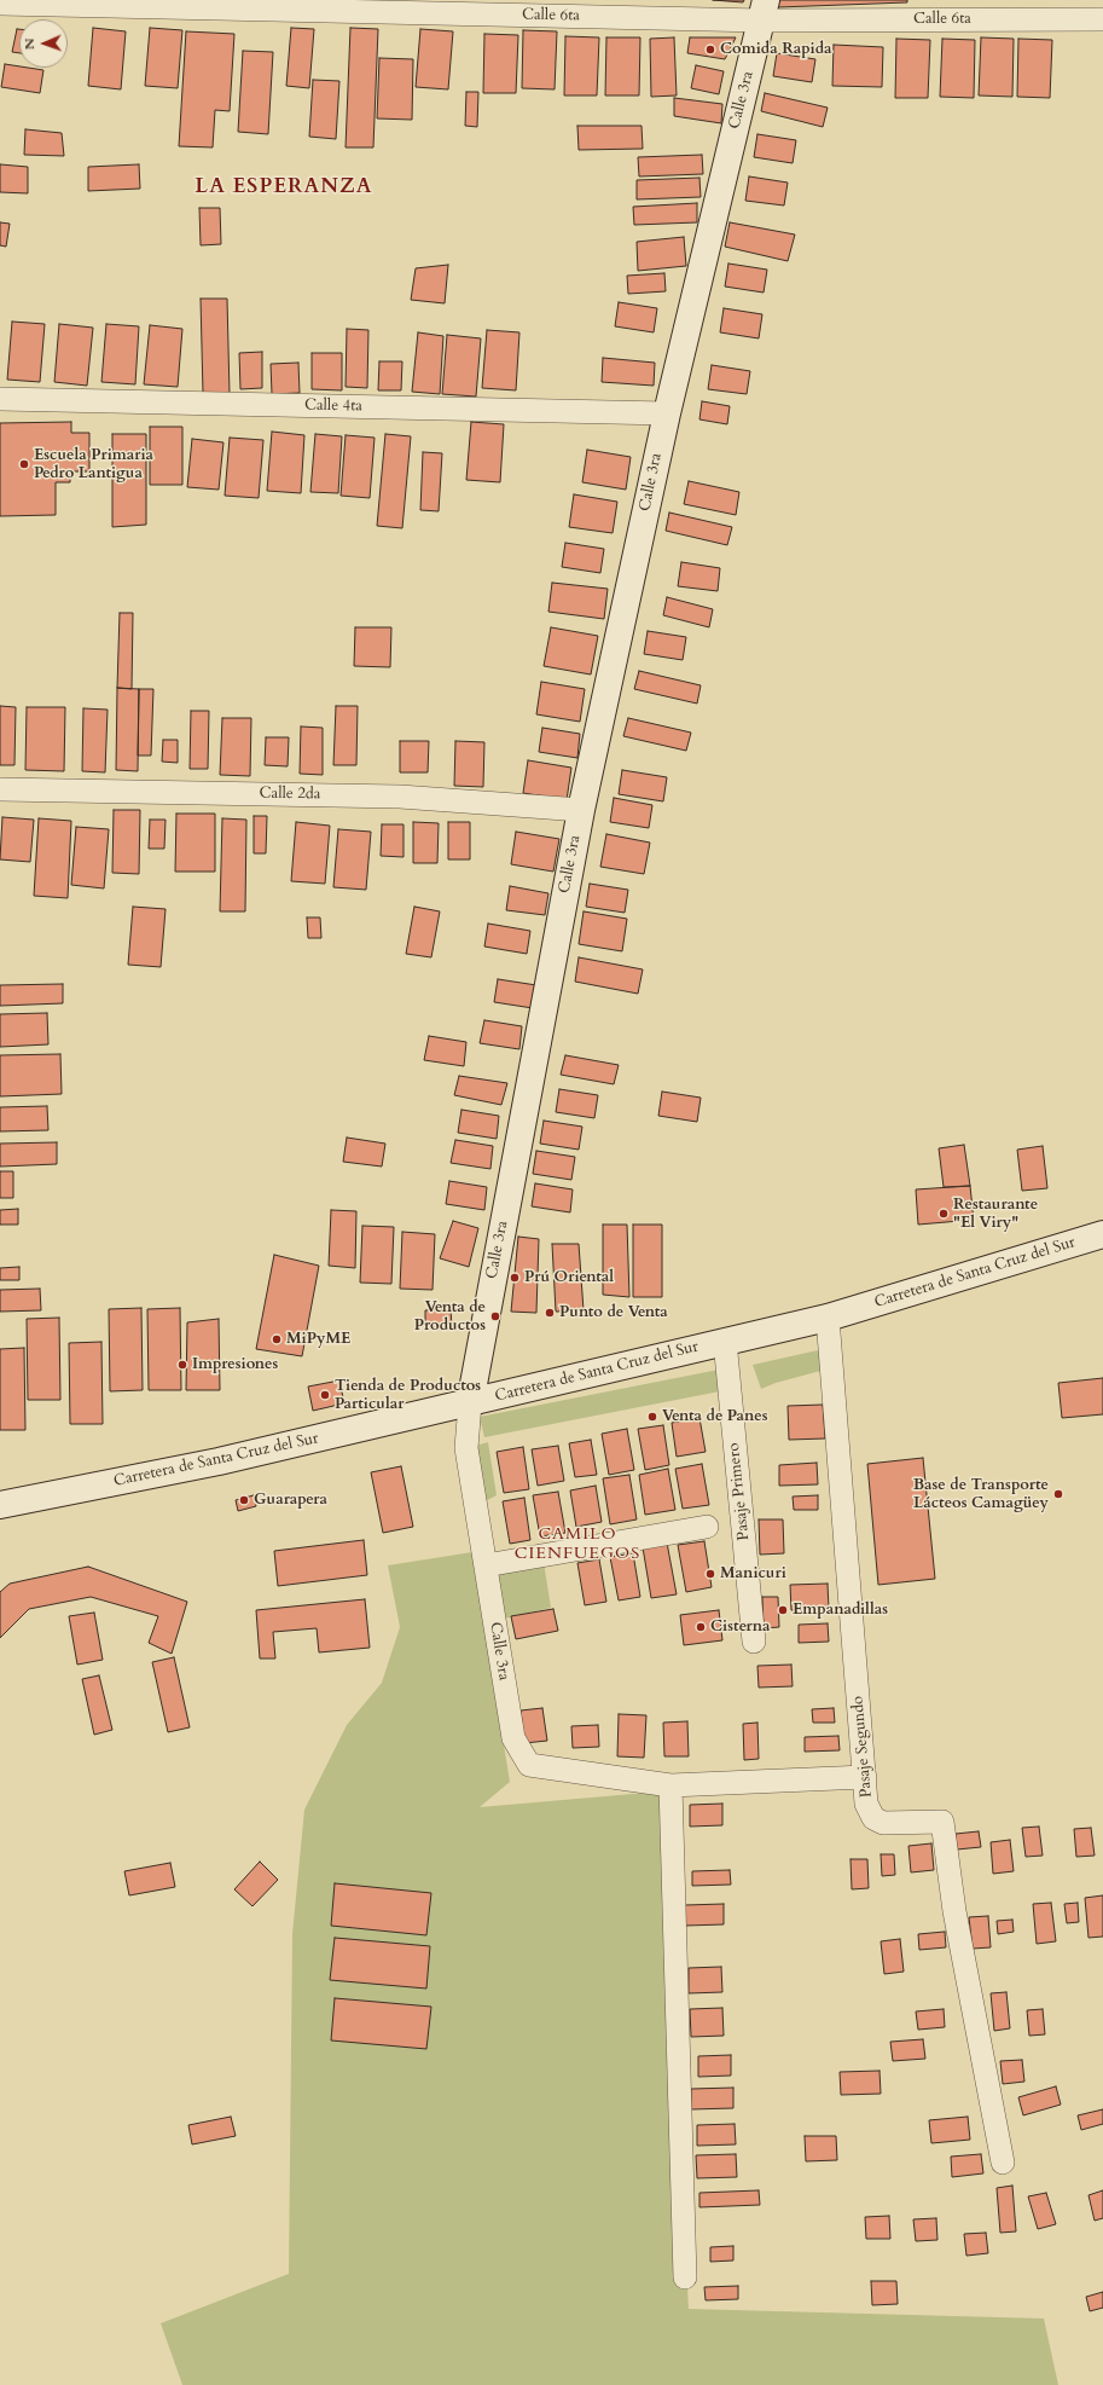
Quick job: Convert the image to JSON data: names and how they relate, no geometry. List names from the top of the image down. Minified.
{"streets":{"street":["Calle 6ta","Calle 3ra","Calle 4ta","Calle 2da","Carretera de Santa Cruz del Sur","Pasaje Primero","Pasaje Segundo"]},"crossings":[["Calle 6ta","Calle 3ra"],["Calle 3ra","Calle 4ta"],["Calle 3ra","Calle 2da"],["Calle 3ra","Carretera de Santa Cruz del Sur"],["Carretera de Santa Cruz del Sur","Pasaje Primero"],["Carretera de Santa Cruz del Sur","Pasaje Segundo"]],"districts":["LA ESPERANZA","CAMILO CIENFUEGOS"],"places":["Comida Rapida","Escuela Primaria Pedro Lantigua","Restaurante \"El Viry\"","Prú Oriental","Punto de Venta","Venta de Productos","MiPyME","Impresiones","Tienda de Productos Particular","Venta de Panes","Base de Transporte Lácteos Camagüey","Guarapera","Manicuri","Empanadillas","Cisterna"],"north":"left"}
